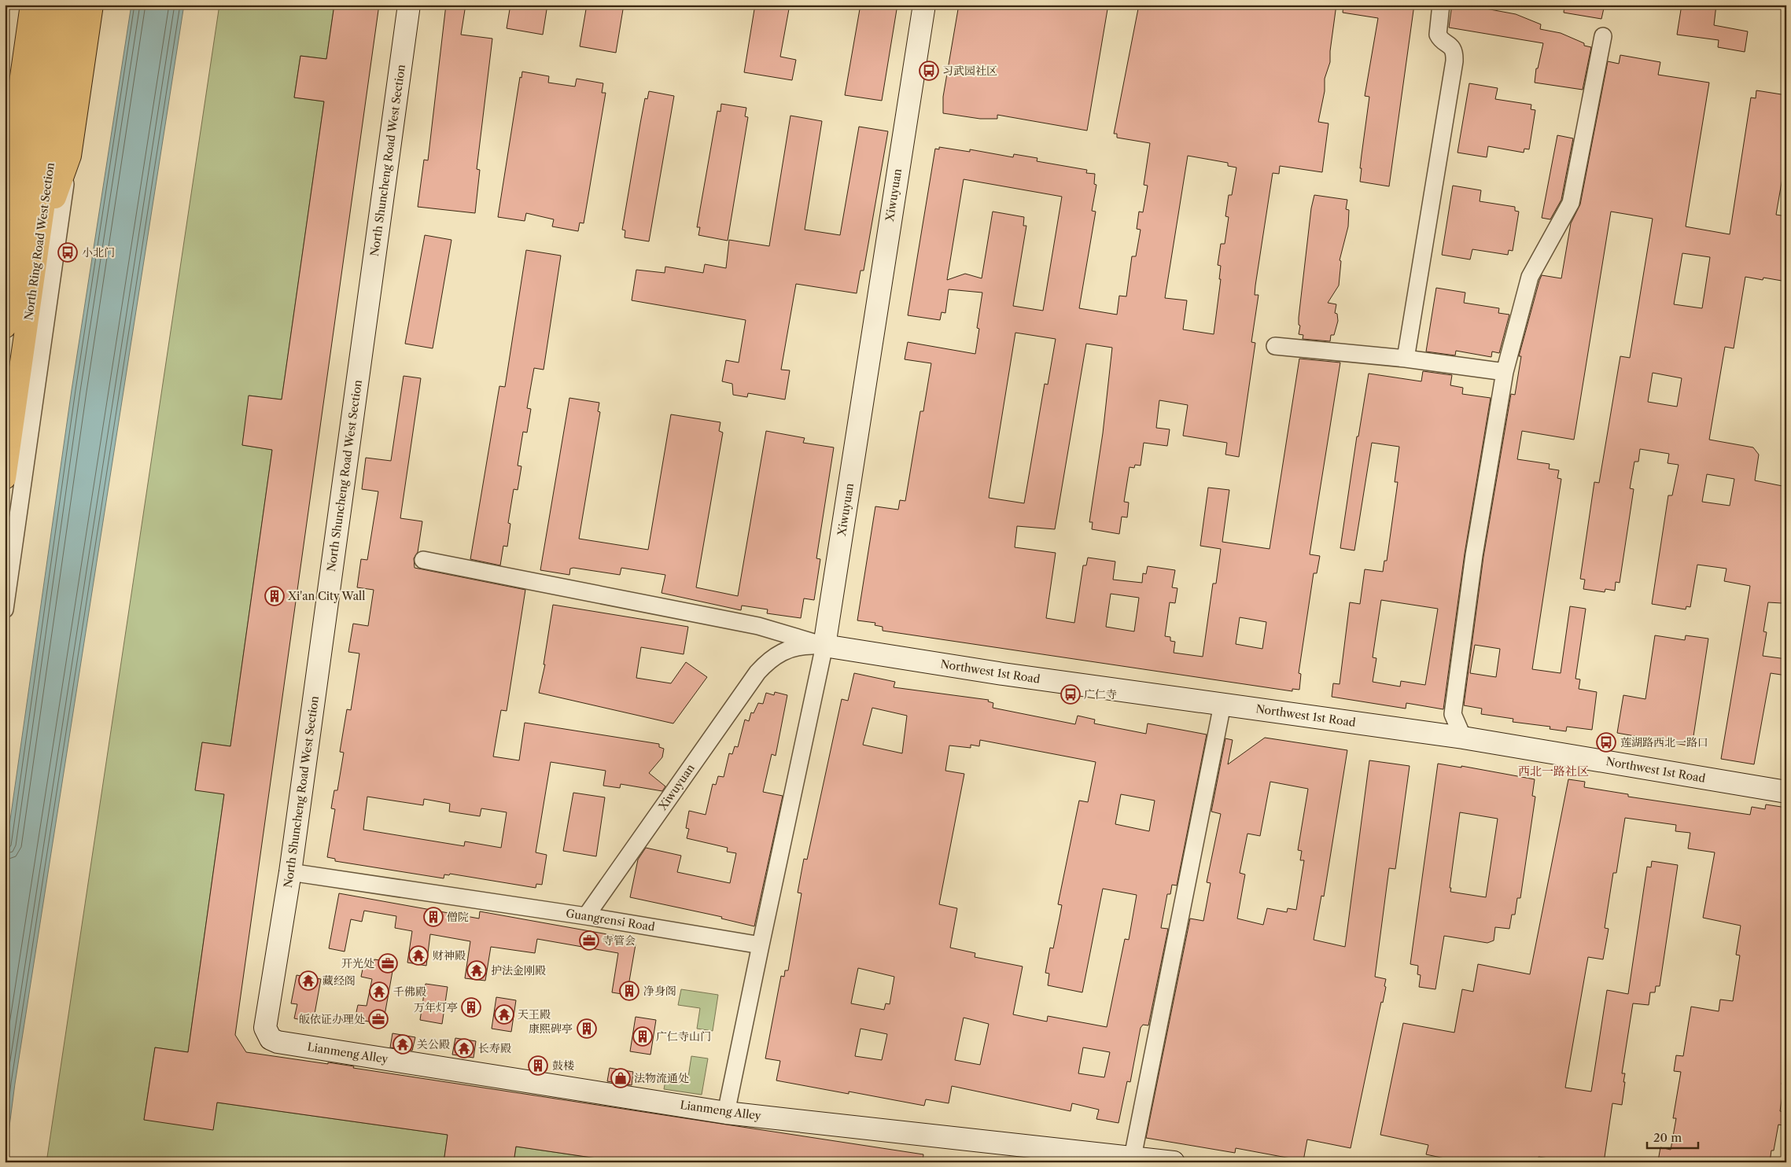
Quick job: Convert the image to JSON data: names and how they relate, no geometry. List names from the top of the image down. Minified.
{"streets":{"main road":["North Ring Road West Section"],"street":["North Shuncheng Road West Section","Xiwuyuan","Northwest 1st Road","Guangrensi Road","Lianmeng Alley"]},"crossings":[["North Shuncheng Road West Section","Guangrensi Road"],["North Shuncheng Road West Section","Lianmeng Alley"],["Xiwuyuan","Northwest 1st Road"],["Xiwuyuan","Guangrensi Road"]],"districts":["西北一路社区"],"places":{"bus stop":["习武园社区","小北门","广仁寺","莲湖路西北一路口"],"building":["Xi'an City Wall","僧院","净身阁","万年灯亭","康熙碑亭","广仁寺山门","鼓楼"],"office":["寺管会","开光处","皈依证办理处"],"temple":["财神殿","护法金刚殿","藏经阁","千佛殿","天王殿","关公殿","长寿殿"],"shop":["法物流通处"]},"scale_bar":"20 m"}
